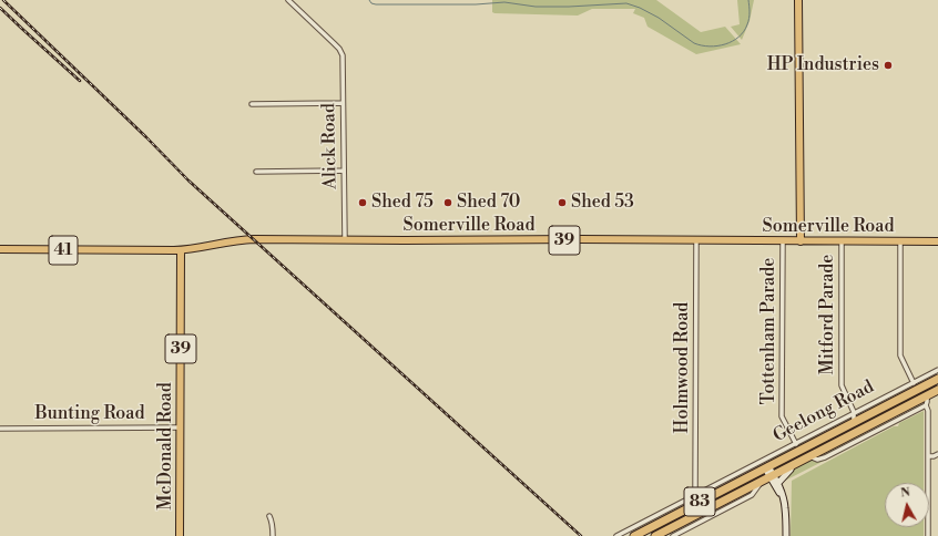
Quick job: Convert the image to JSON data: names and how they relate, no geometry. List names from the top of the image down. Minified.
{"streets":{"highway":["Geelong Road","83"],"main road":["Somerville Road","39","41","McDonald Road"],"street":["Alick Road","Mitford Parade","Tottenham Parade","Holmwood Road","Bunting Road"]},"crossings":[["Alick Road","Somerville Road"],["Somerville Road","Mitford Parade"],["Somerville Road","Tottenham Parade"],["Somerville Road","Holmwood Road"],["Somerville Road","McDonald Road"],["Mitford Parade","Geelong Road"],["Tottenham Parade","Geelong Road"],["Holmwood Road","Geelong Road"],["Bunting Road","McDonald Road"]],"places":["HP Industries","Shed 75","Shed 70","Shed 53"],"north":"top"}
